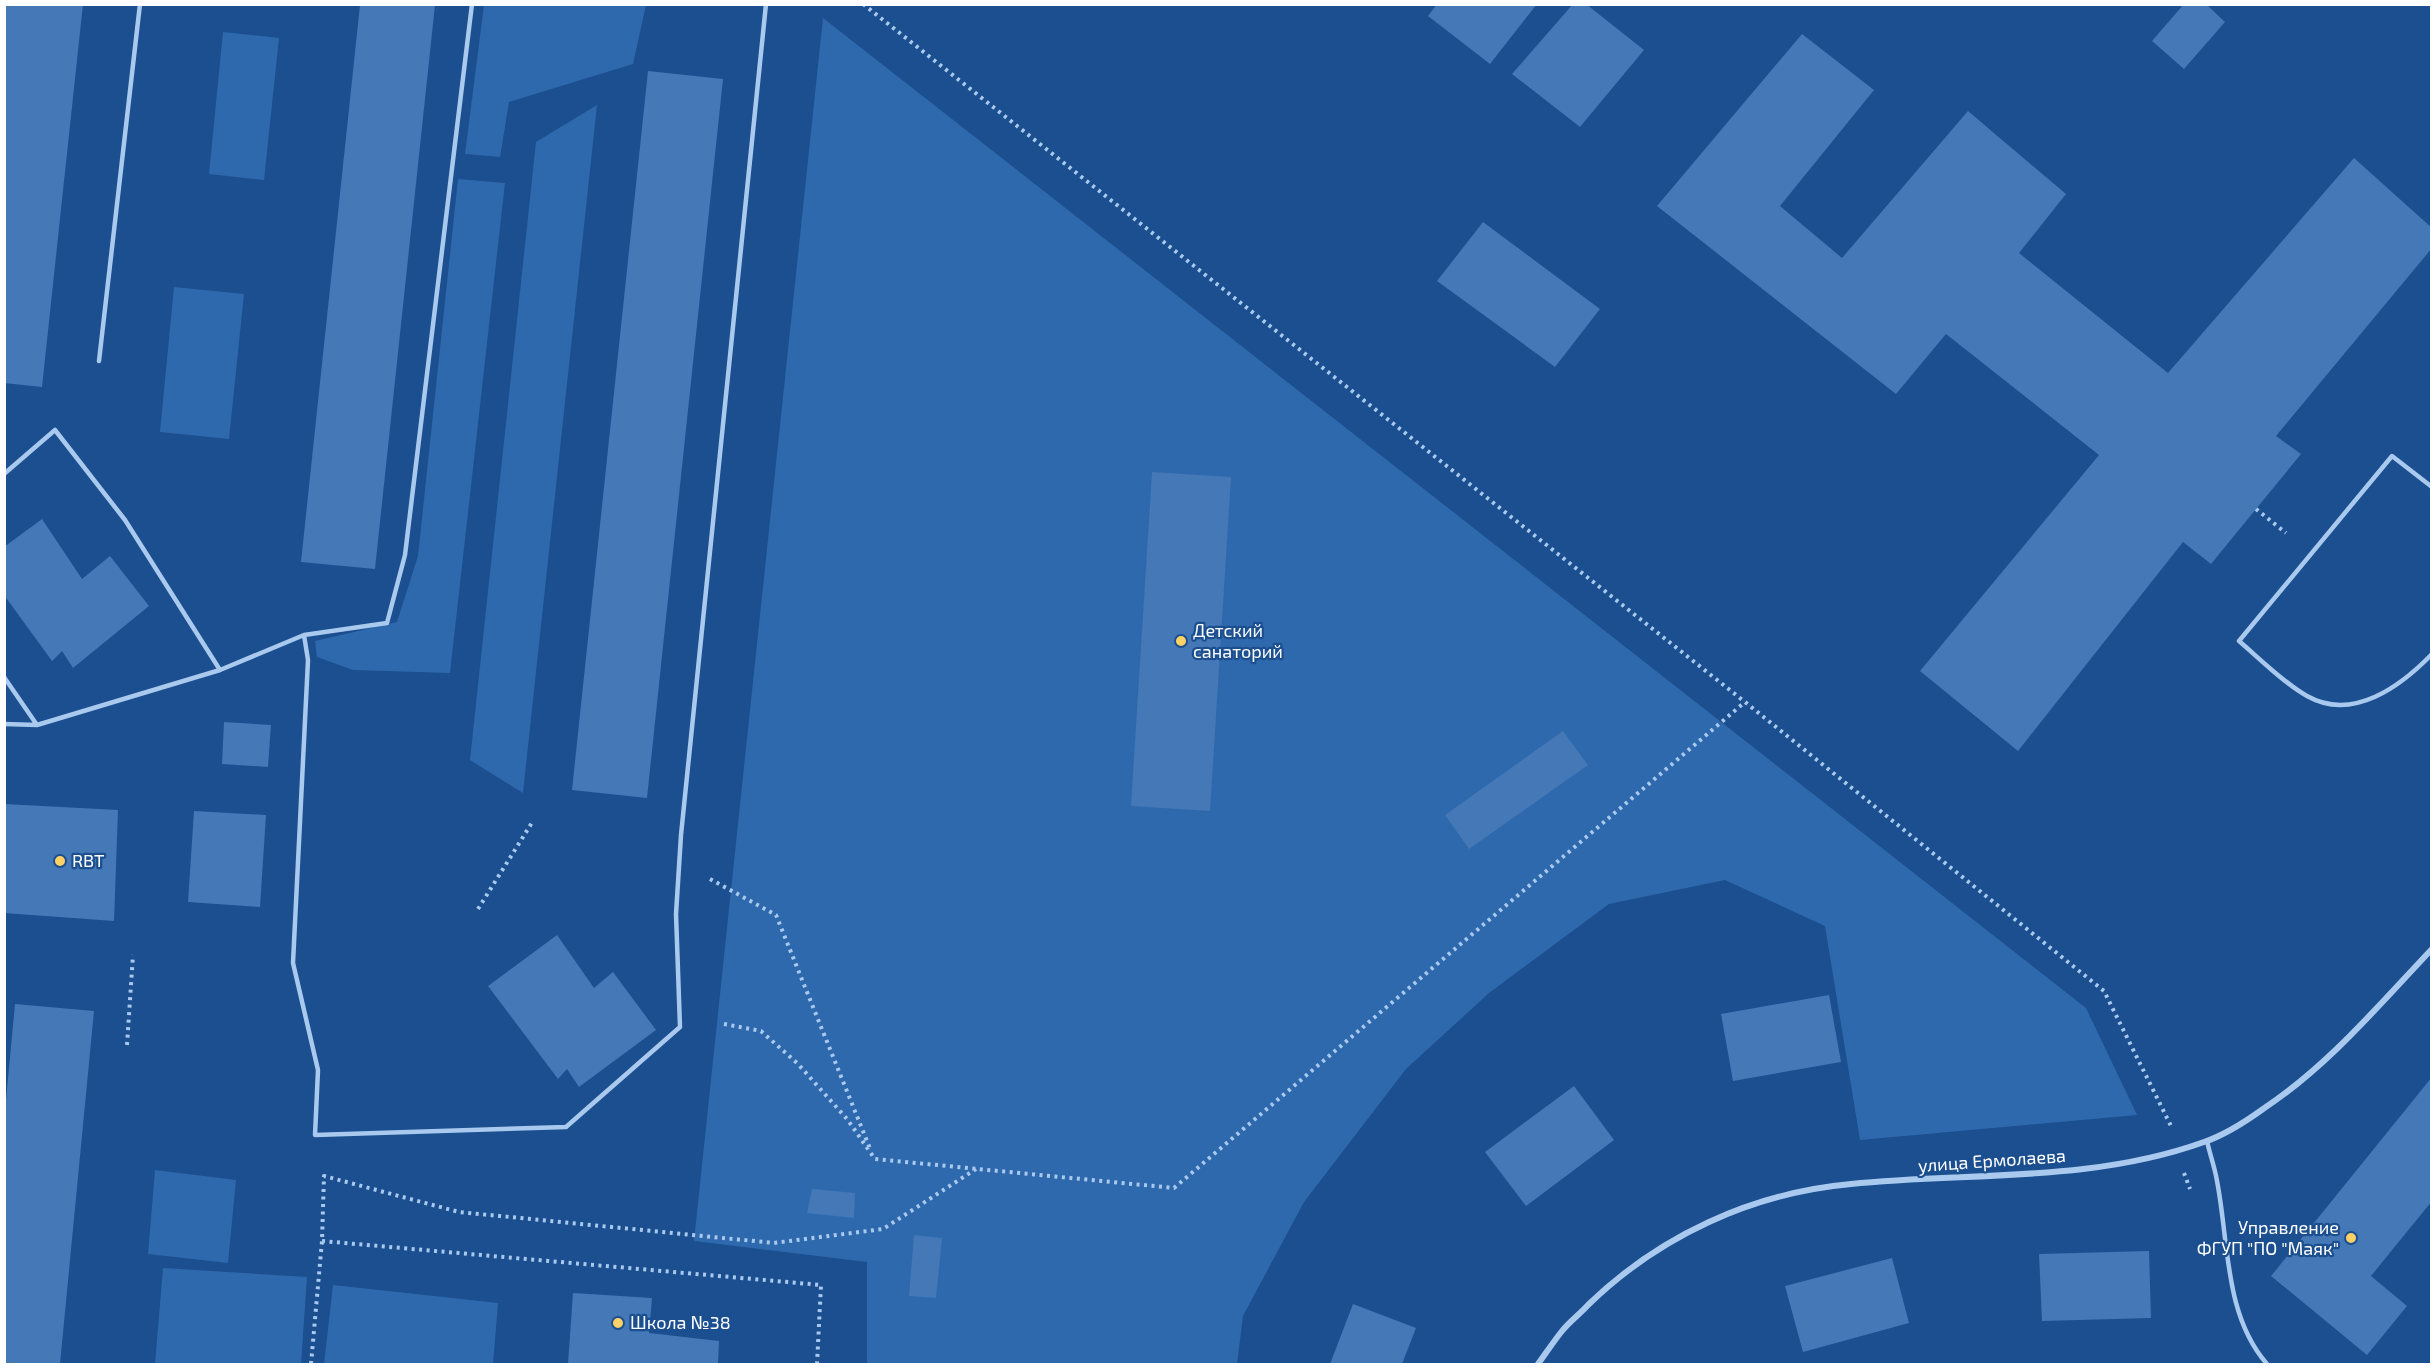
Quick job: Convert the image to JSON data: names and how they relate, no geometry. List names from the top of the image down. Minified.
{"streets":{"street":["улица Ермолаева"]},"places":["Детский санаторий","RBT","Управление ФГУП \"ПО \"Маяк\"","Школа №38"]}
